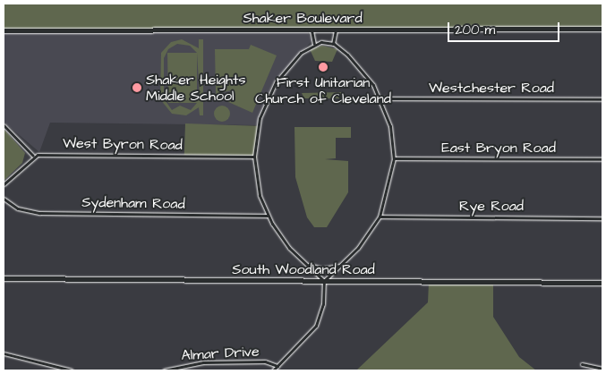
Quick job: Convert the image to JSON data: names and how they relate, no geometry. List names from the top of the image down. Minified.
{"streets":{"main road":["Shaker Boulevard"],"street":["Westchester Road","West Byron Road","East Bryon Road","Sydenham Road","Rye Road","South Woodland Road","Almar Drive"]},"places":["First Unitarian Church of Cleveland","Shaker Heights Middle School"],"scale_bar":"200 m"}
